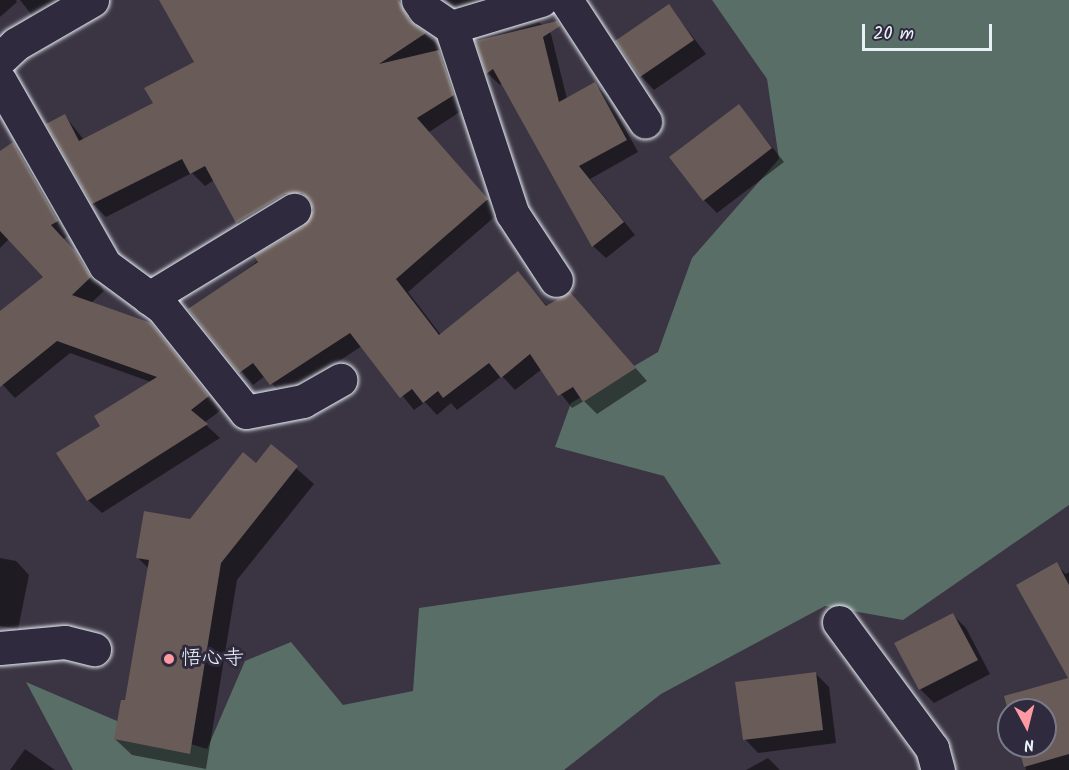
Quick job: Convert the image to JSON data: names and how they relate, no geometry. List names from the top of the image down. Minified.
{"places":["悟心寺"],"scale_bar":"20 m","north":"bottom"}
